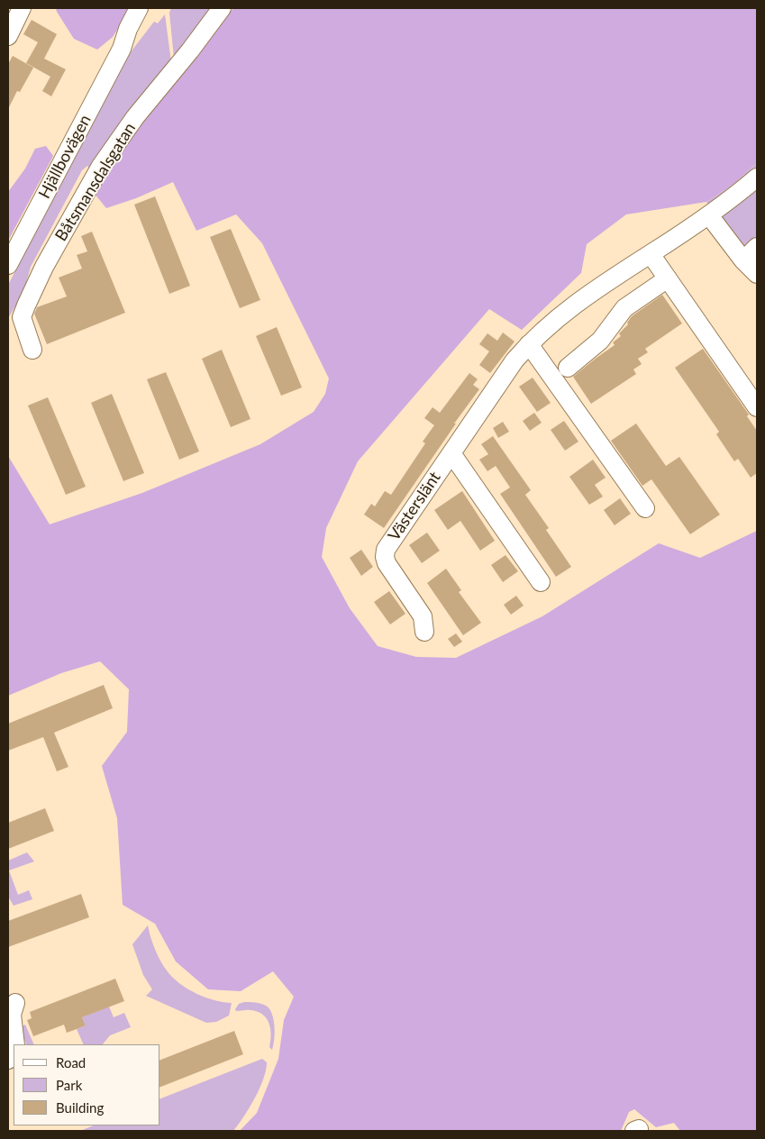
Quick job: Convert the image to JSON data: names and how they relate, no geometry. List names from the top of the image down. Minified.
{"streets":{"street":["Hjällbovägen","Båtsmansdalsgatan","Västerslänt"]},"legend":["Road","Park","Building"]}
